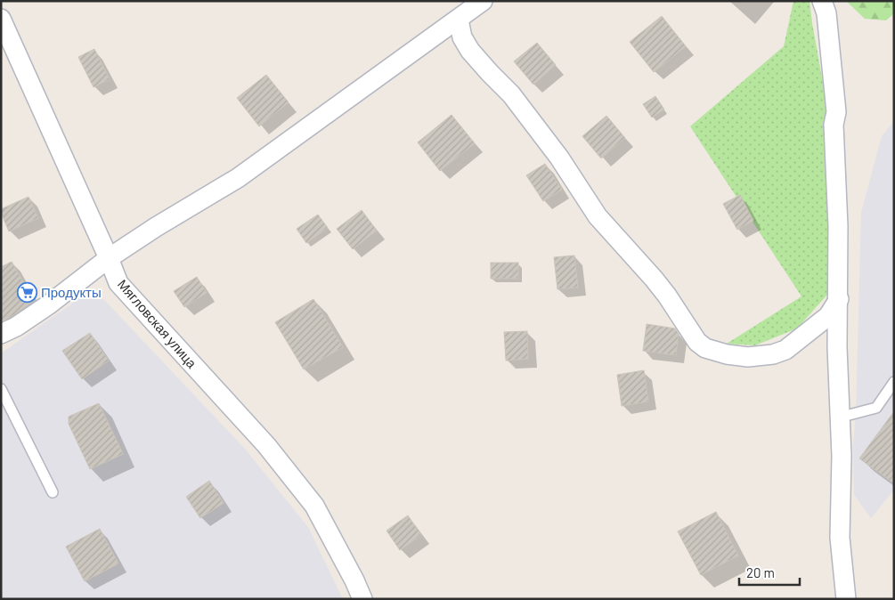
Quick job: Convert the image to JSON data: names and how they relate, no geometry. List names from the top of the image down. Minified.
{"streets":{"street":["Мягловская улица"]},"places":{"supermarket":["Продукты"]},"scale_bar":"20 m"}
